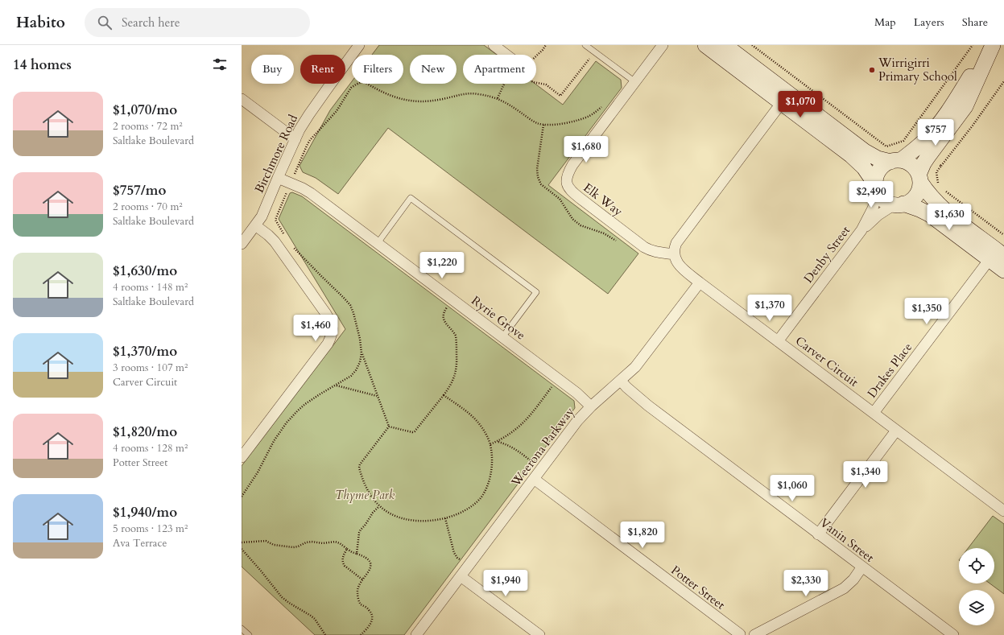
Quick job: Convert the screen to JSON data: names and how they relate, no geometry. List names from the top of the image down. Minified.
{"streets":{"street":["Birchmore Road","Elk Way","Denby Street","Ryrie Grove","Carver Circuit","Drakes Place","Weerona Parkway","Vanin Street","Potter Street"]},"crossings":[["Birchmore Road","Ryrie Grove"],["Elk Way","Carver Circuit"],["Denby Street","Carver Circuit"],["Ryrie Grove","Weerona Parkway"],["Carver Circuit","Drakes Place"],["Carver Circuit","Weerona Parkway"],["Weerona Parkway","Vanin Street"],["Weerona Parkway","Potter Street"]],"parks":["Thyme Park"],"places":["Wirrigirri Primary School"],"page":{"header":"Habito","search":"Search here","nav":["Map","Layers","Share"],"heading":"14 homes","chip":["Buy","Rent","Filters","New","Apartment"],"list":[{"name":"$1,070/mo","note":"2 rooms · 72 m² · Saltlake Boulevard"},{"name":"$757/mo","note":"2 rooms · 70 m² · Saltlake Boulevard"},{"name":"$1,630/mo","note":"4 rooms · 148 m² · Saltlake Boulevard"},{"name":"$1,370/mo","note":"3 rooms · 107 m² · Carver Circuit"},{"name":"$1,820/mo","note":"4 rooms · 128 m² · Potter Street"},{"name":"$1,940/mo","note":"5 rooms · 123 m² · Ava Terrace"}],"price":["$1,070","$757","$1,680","$2,490","$1,630","$1,220","$1,370","$1,350","$1,460","$1,340","$1,060","$1,820","$1,940","$2,330"]}}
